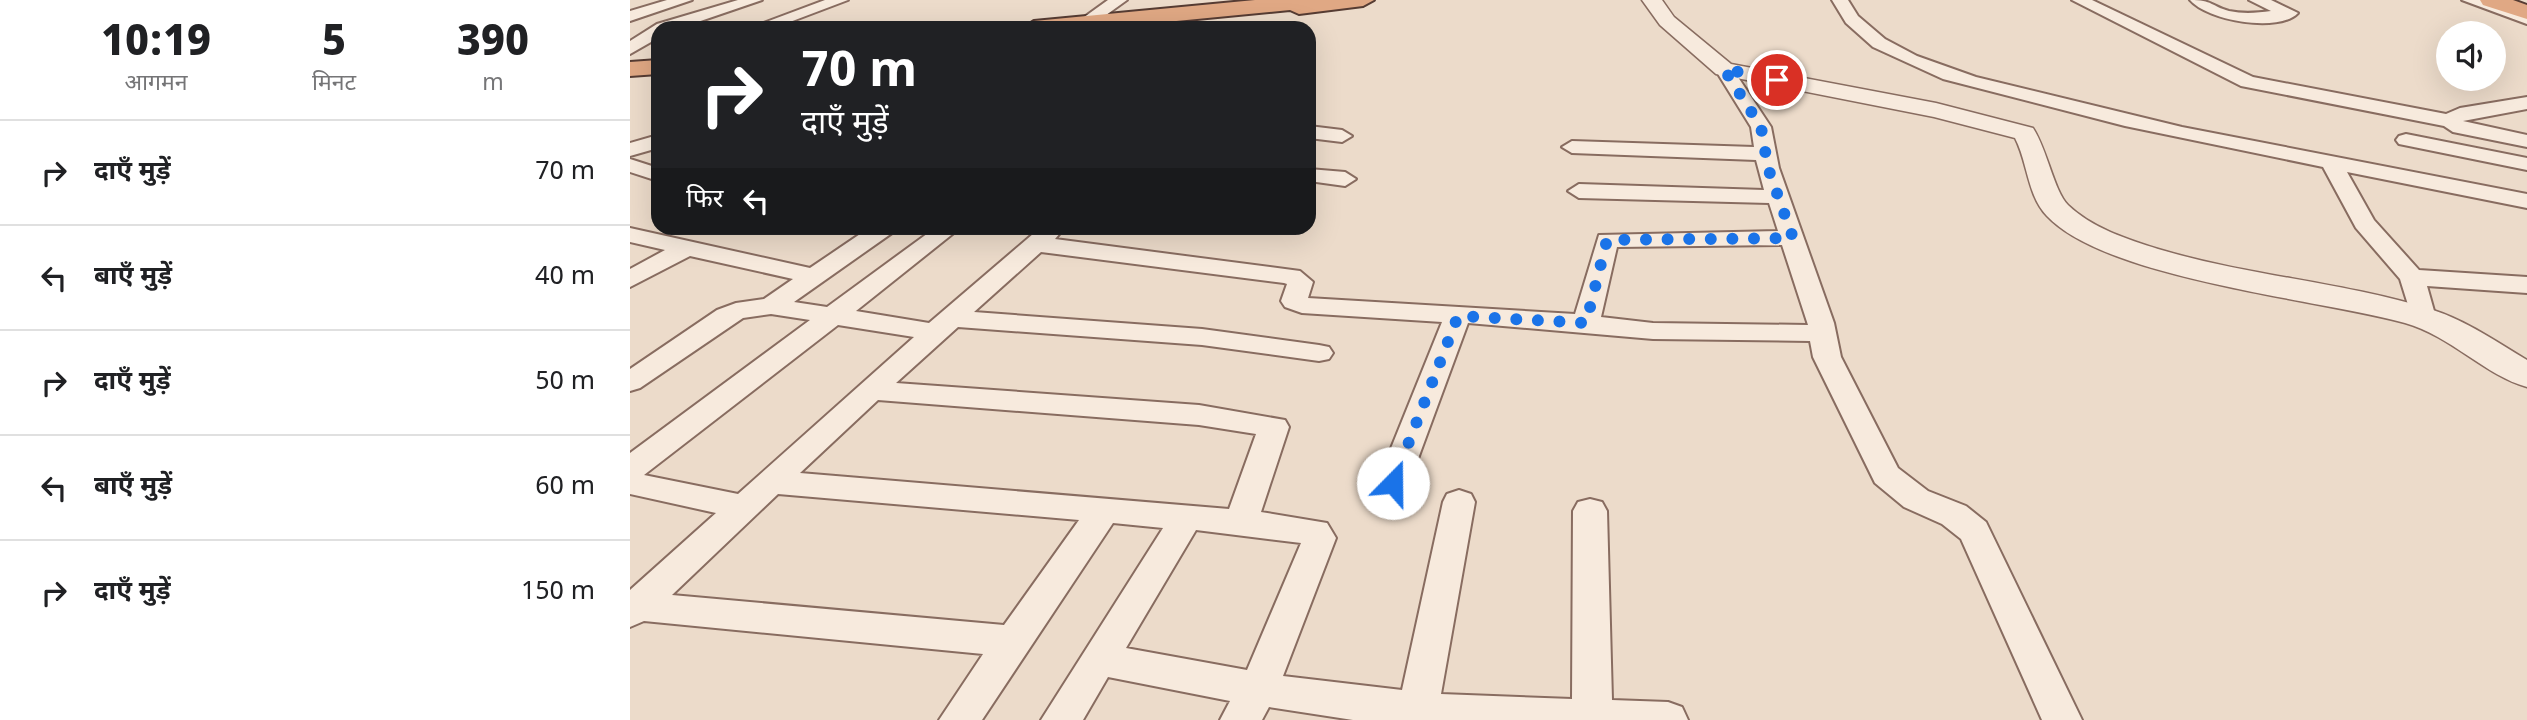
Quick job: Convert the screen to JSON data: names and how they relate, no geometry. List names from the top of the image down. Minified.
{"page":{"eta":["10:19","आगमन","5","मिनट","390","m"],"turn":["70 m","दाएँ मुड़ें"],"list":[{"name":"दाएँ मुड़ें","value":"70 m"},{"name":"बाएँ मुड़ें","value":"40 m"},{"name":"दाएँ मुड़ें","value":"50 m"},{"name":"बाएँ मुड़ें","value":"60 m"},{"name":"दाएँ मुड़ें","value":"150 m"}],"then":"फिर"}}
